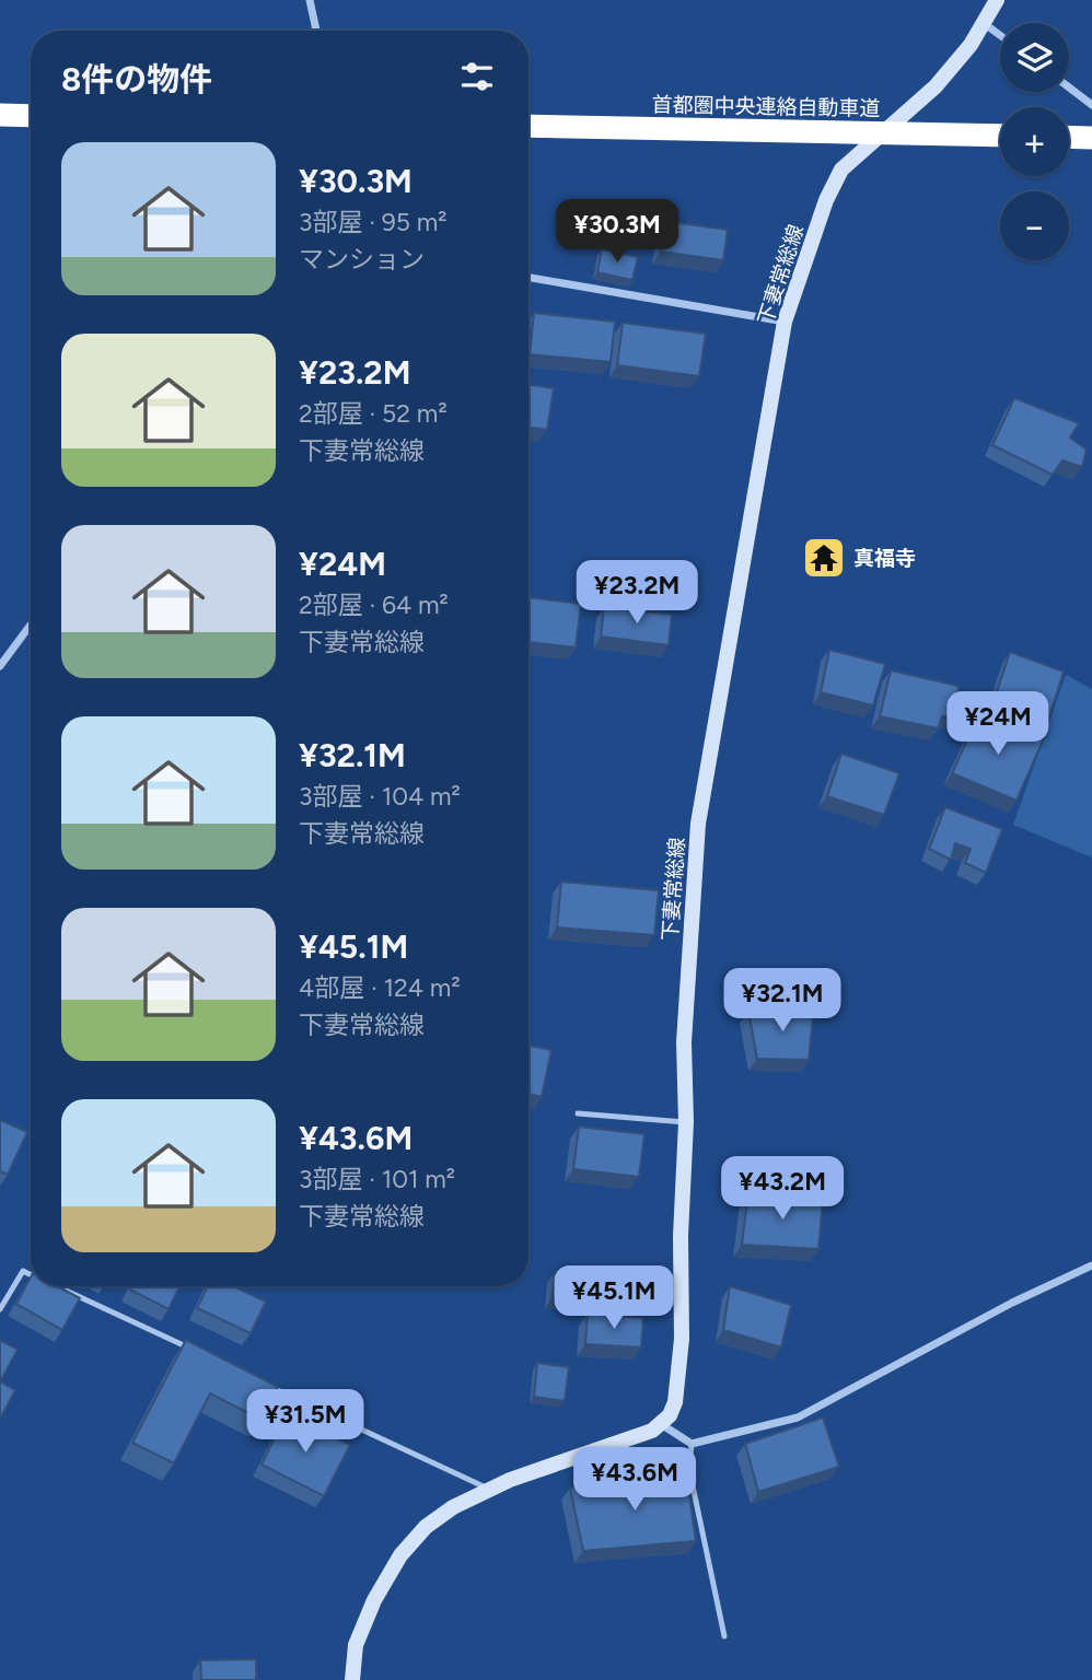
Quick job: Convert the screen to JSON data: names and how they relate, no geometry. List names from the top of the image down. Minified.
{"streets":{"highway":["首都圏中央連絡自動車道"],"main road":["下妻常総線"]},"places":{"temple":["真福寺"]},"page":{"map_buttons":["+","−"],"heading":"8件の物件","list":[{"name":"¥30.3M","note":"3部屋 · 95 m² · マンション"},{"name":"¥23.2M","note":"2部屋 · 52 m² · 下妻常総線"},{"name":"¥24M","note":"2部屋 · 64 m² · 下妻常総線"},{"name":"¥32.1M","note":"3部屋 · 104 m² · 下妻常総線"},{"name":"¥45.1M","note":"4部屋 · 124 m² · 下妻常総線"},{"name":"¥43.6M","note":"3部屋 · 101 m² · 下妻常総線"}],"price":["¥30.3M","¥23.2M","¥24M","¥32.1M","¥43.2M","¥45.1M","¥31.5M","¥43.6M"]}}
